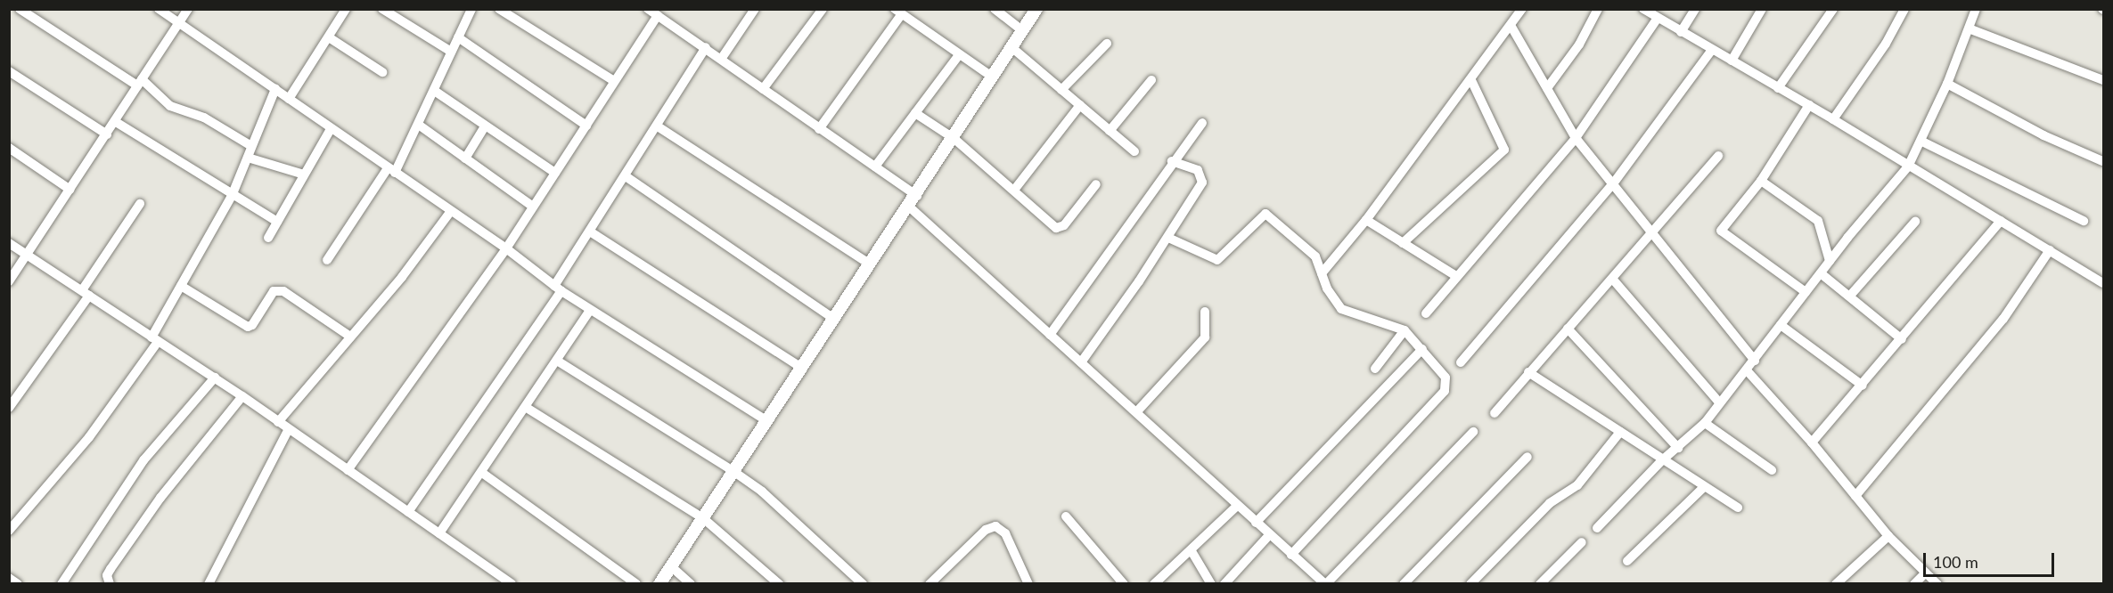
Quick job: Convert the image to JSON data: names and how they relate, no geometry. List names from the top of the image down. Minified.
{"scale_bar":"100 m"}
